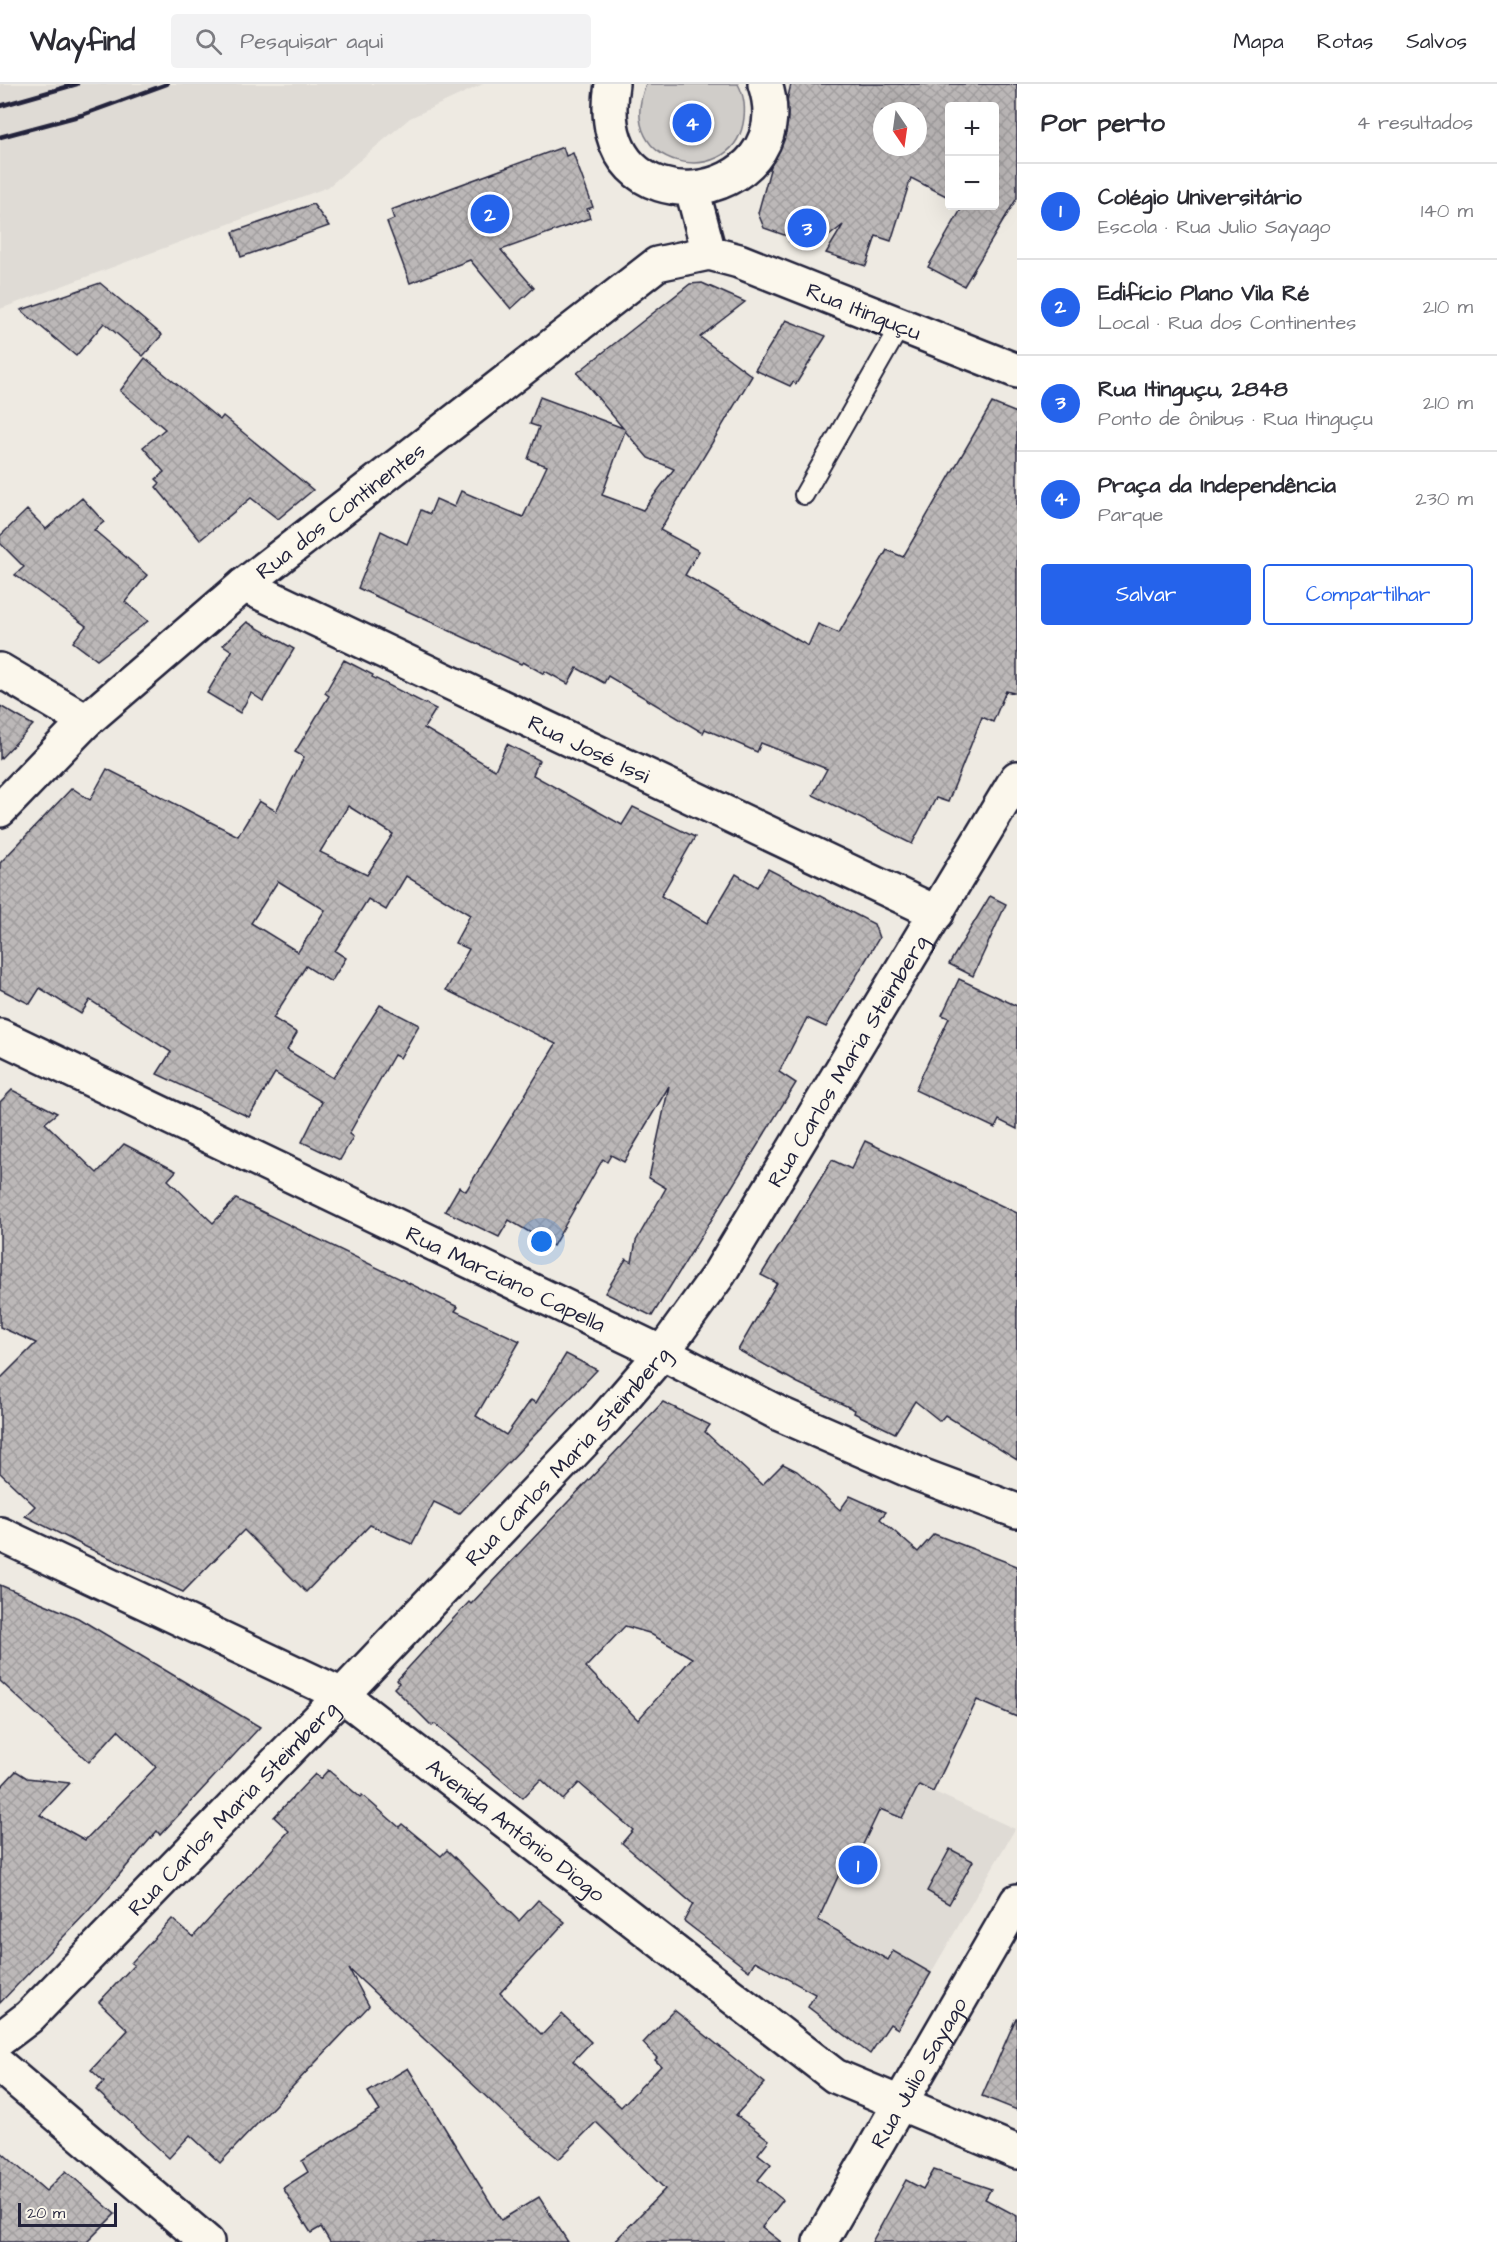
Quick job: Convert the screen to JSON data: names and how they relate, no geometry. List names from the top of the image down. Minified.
{"streets":{"street":["Rua Itinguçu","Rua dos Continentes","Rua José Issi","Rua Carlos Maria Steimberg","Rua Marciano Capella","Avenida Antônio Diogo","Rua Julio Sayago"]},"crossings":[["Rua Itinguçu","Rua dos Continentes"],["Rua dos Continentes","Rua José Issi"],["Rua José Issi","Rua Carlos Maria Steimberg"],["Rua Carlos Maria Steimberg","Rua Marciano Capella"],["Rua Carlos Maria Steimberg","Avenida Antônio Diogo"],["Avenida Antônio Diogo","Rua Julio Sayago"]],"scale_bar":"20 m","north":"bottom","page":{"header":"Wayfind","search":"Pesquisar aqui","nav":["Mapa","Rotas","Salvos"],"heading":["Por perto","4 resultados"],"pins":["4","2","3","1"],"map_buttons":["+","−"],"list":[{"mark":"1","name":"Colégio Universitário","note":"Escola · Rua Julio Sayago","value":"140 m"},{"mark":"2","name":"Edifício Plano Vila Ré","note":"Local · Rua dos Continentes","value":"210 m"},{"mark":"3","name":"Rua Itinguçu, 2848","note":"Ponto de ônibus · Rua Itinguçu","value":"210 m"},{"mark":"4","name":"Praça da Independência","note":"Parque","value":"230 m"}],"buttons":["Salvar","Compartilhar"],"scale":"20 m"}}
